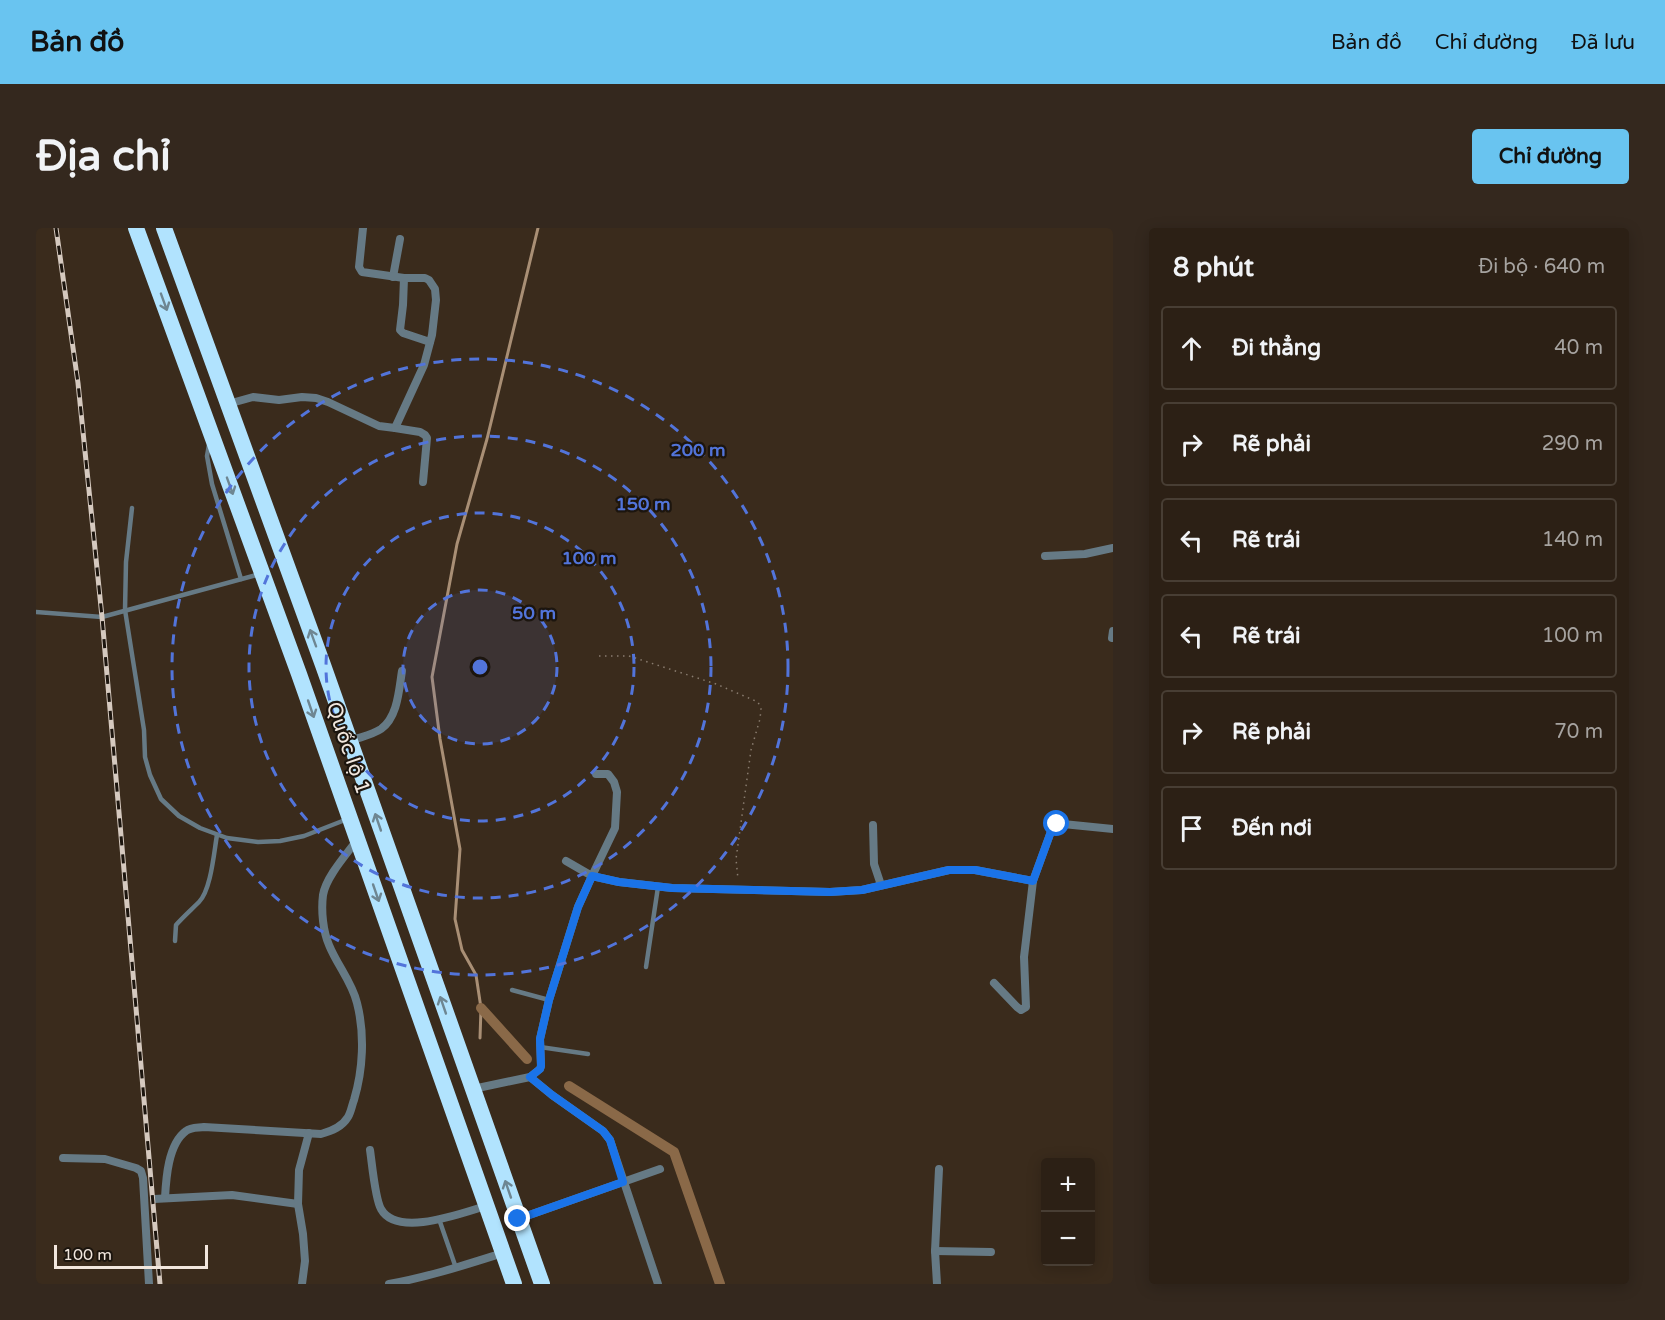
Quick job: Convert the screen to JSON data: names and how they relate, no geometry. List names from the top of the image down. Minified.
{"streets":{"highway":["Quốc lộ 1"]},"scale_bar":"100 m","page":{"header":"Bản đồ","nav":["Bản đồ","Chỉ đường","Đã lưu"],"buttons":"Chỉ đường","title":"Địa chỉ","heading":["8 phút","Đi bộ · 640 m"],"list":[["Đi thẳng","40 m"],["Rẽ phải","290 m"],["Rẽ trái","140 m"],["Rẽ trái","100 m"],["Rẽ phải","70 m"],"Đến nơi"],"map_buttons":["+","−"],"scale":"100 m"},"rings":["200 m","150 m","100 m","50 m"]}
